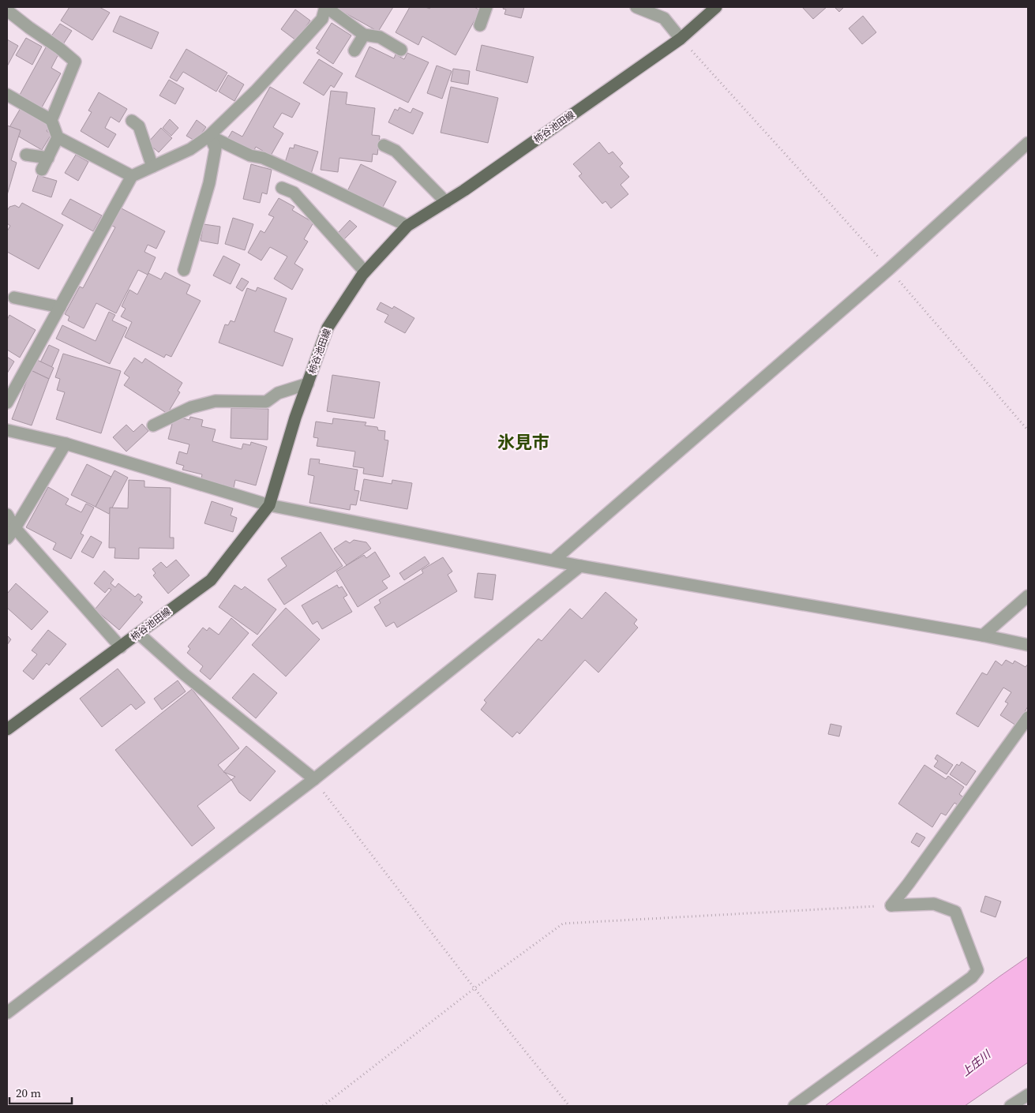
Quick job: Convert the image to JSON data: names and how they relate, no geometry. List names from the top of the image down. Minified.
{"streets":{"main road":["柿谷池田線"]},"districts":["氷見市"],"water":["上庄川"],"scale_bar":"20 m"}
